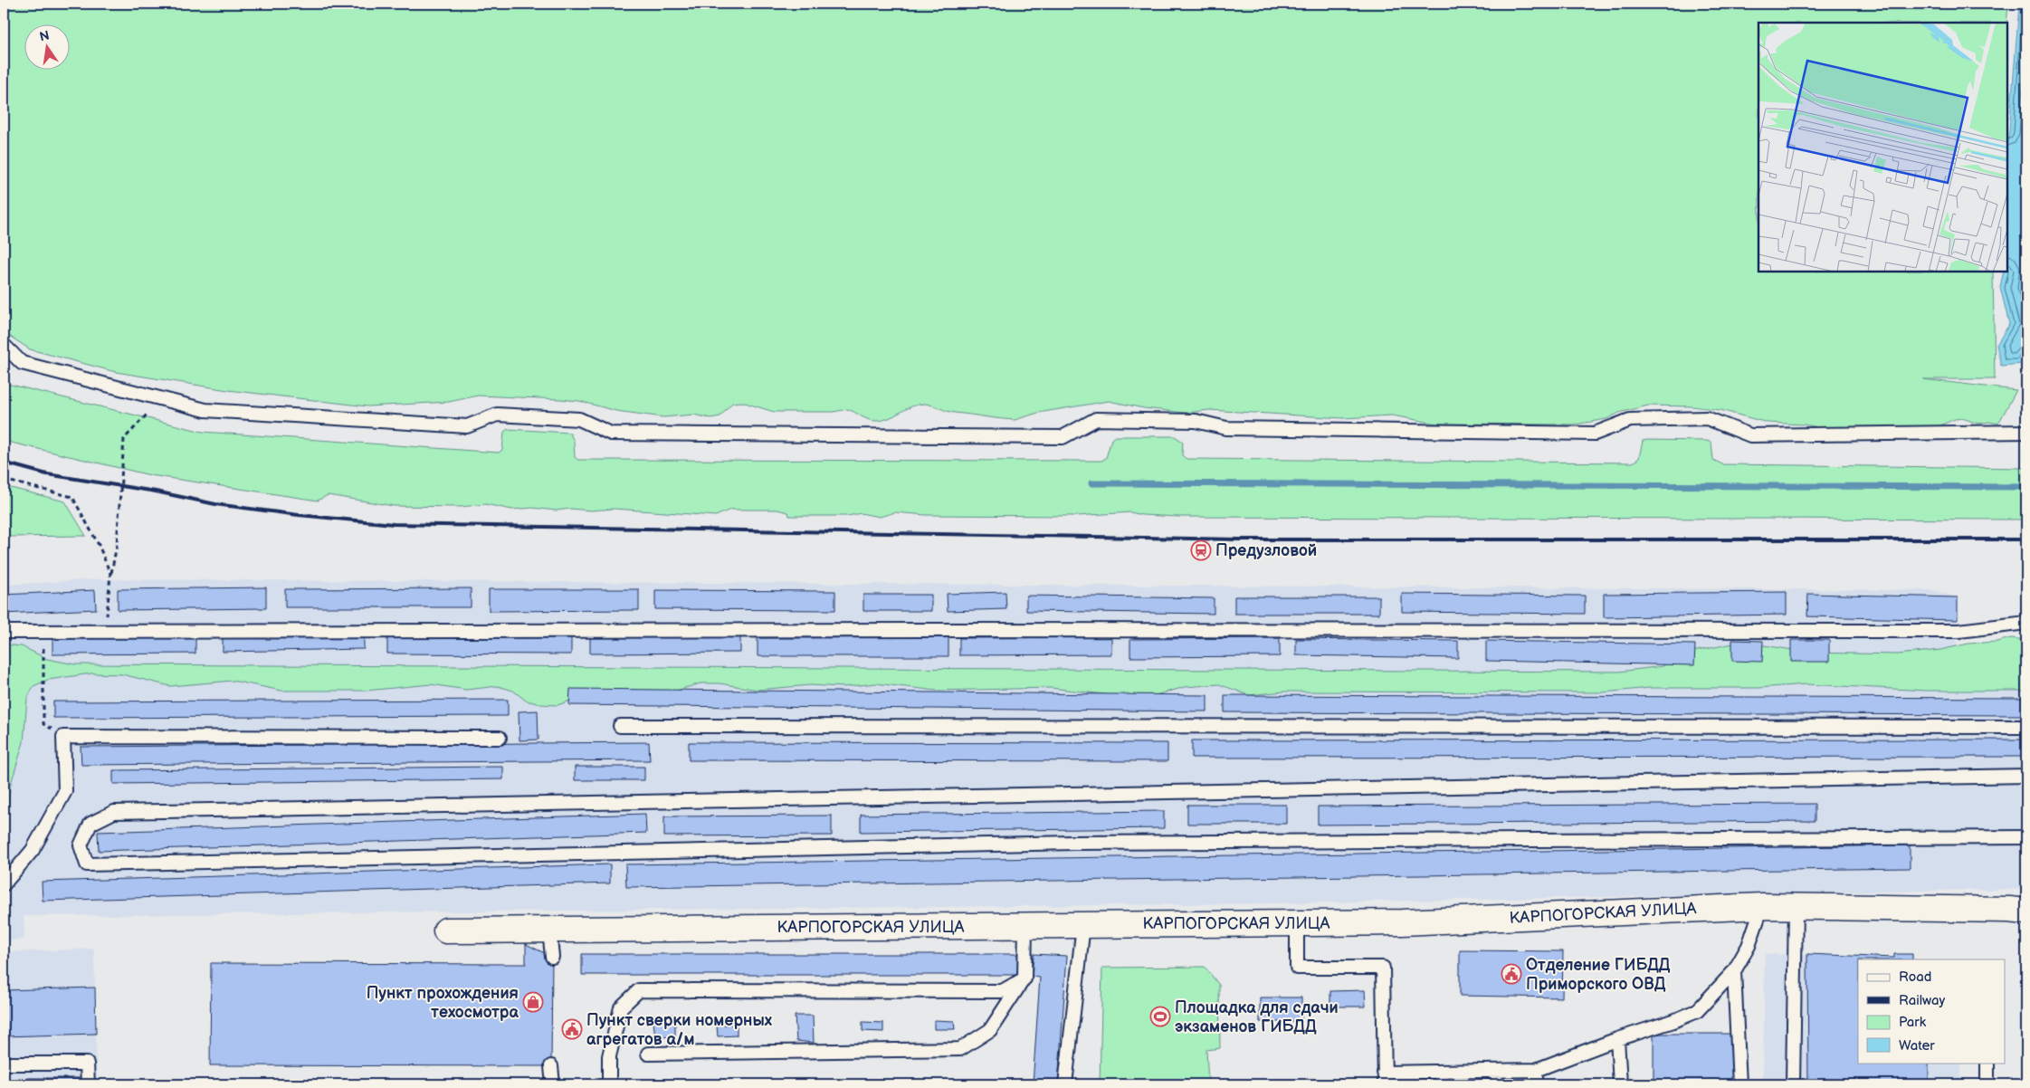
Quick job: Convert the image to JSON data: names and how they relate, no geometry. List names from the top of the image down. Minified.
{"streets":{"street":["КАРПОГОРСКАЯ УЛИЦА"]},"places":{"station":["Предузловой"],"public building":["Отделение ГИБДД Приморского ОВД","Пункт сверки номерных агрегатов а/м"],"shop":["Пункт прохождения техосмотра"],"sports":["Площадка для сдачи экзаменов ГИБДД"]},"legend":["Road","Railway","Park","Water"],"north":"top"}
